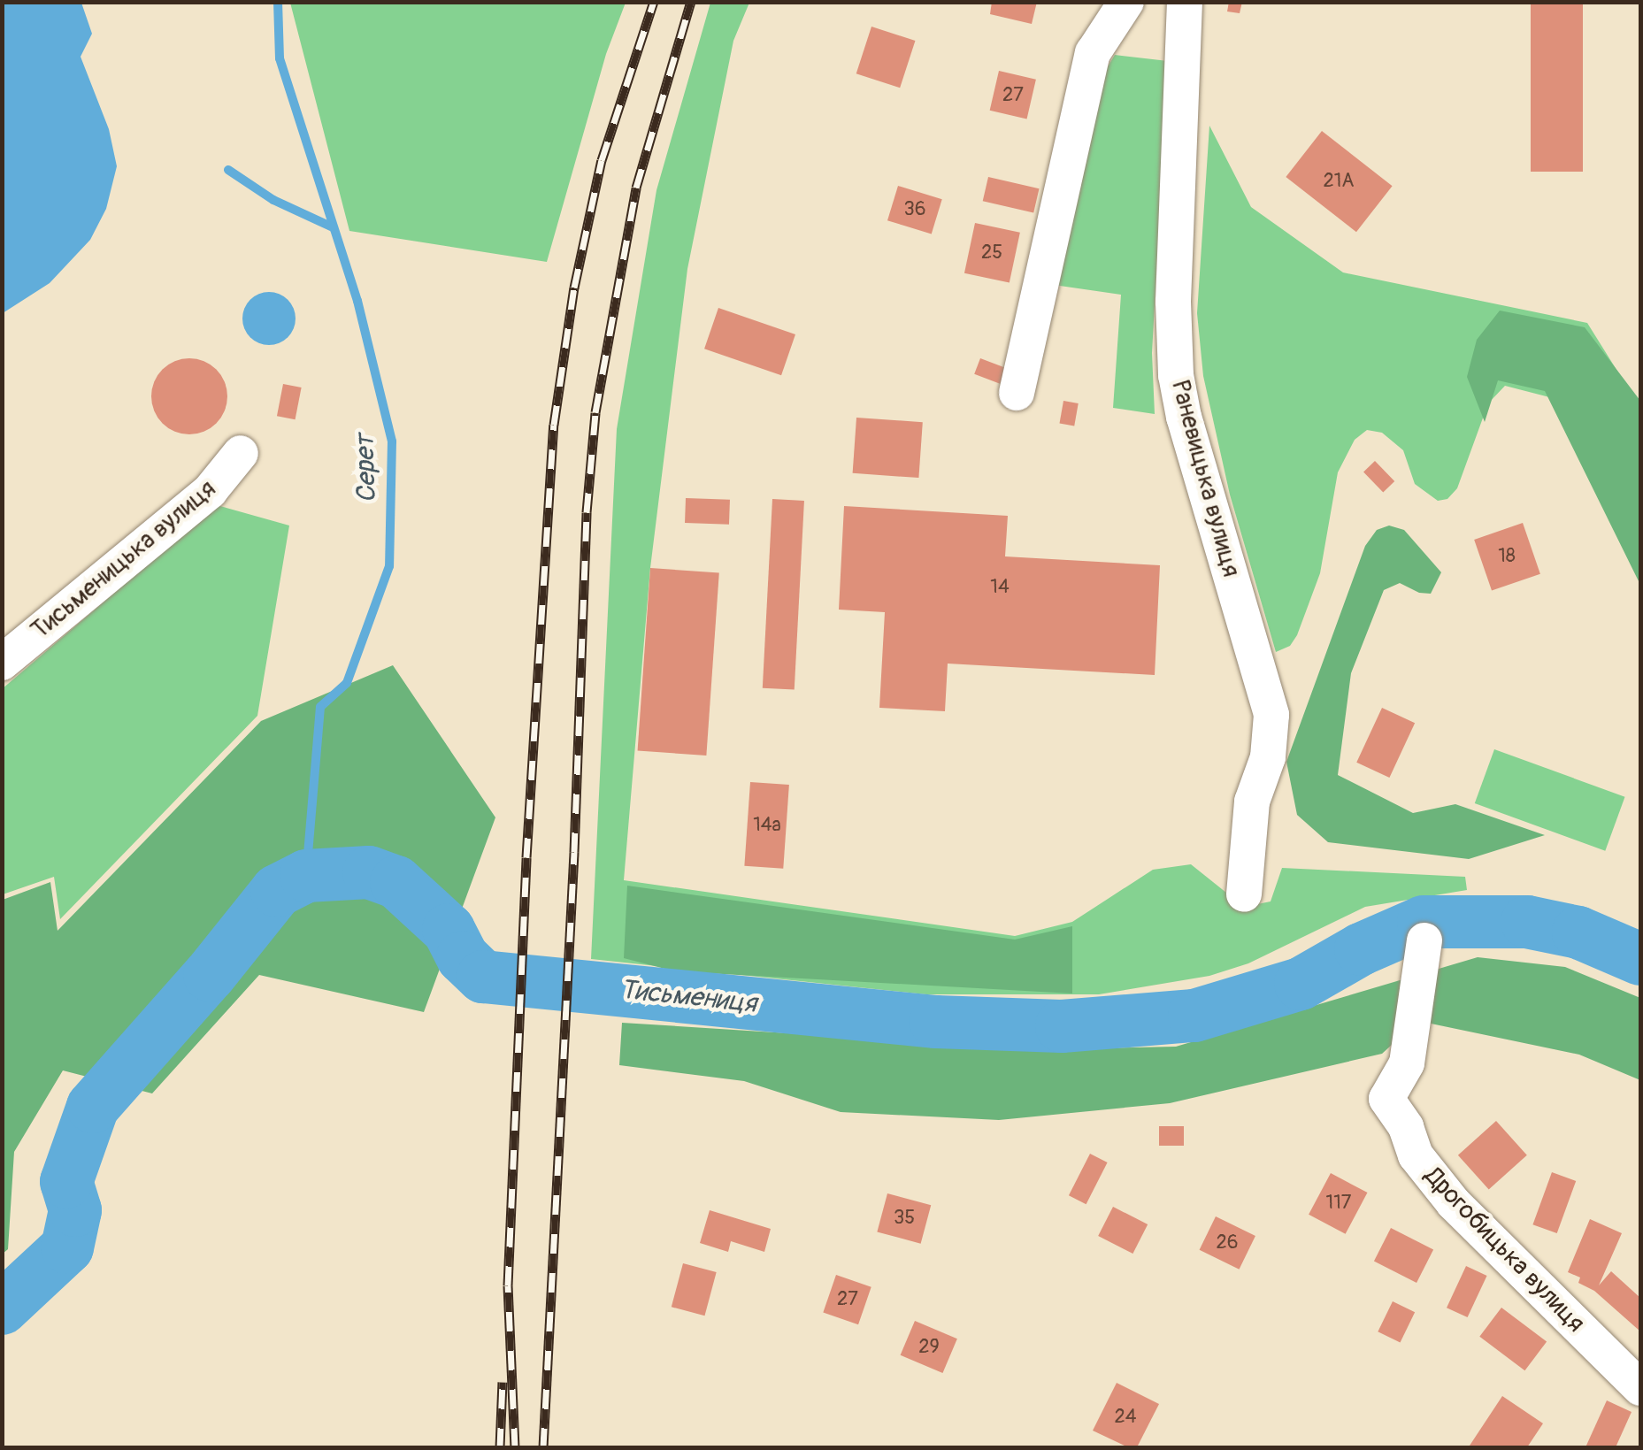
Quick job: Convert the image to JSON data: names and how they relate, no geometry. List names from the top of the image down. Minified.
{"streets":{"street":["Раневицька вулиця","Тисьменицька вулиця","Дрогобицька вулиця"]},"water":["Серет","Тисьмениця"],"house_numbers":["27","21А","36","25","18","14","14а","117","35","26","27","29","24"]}
